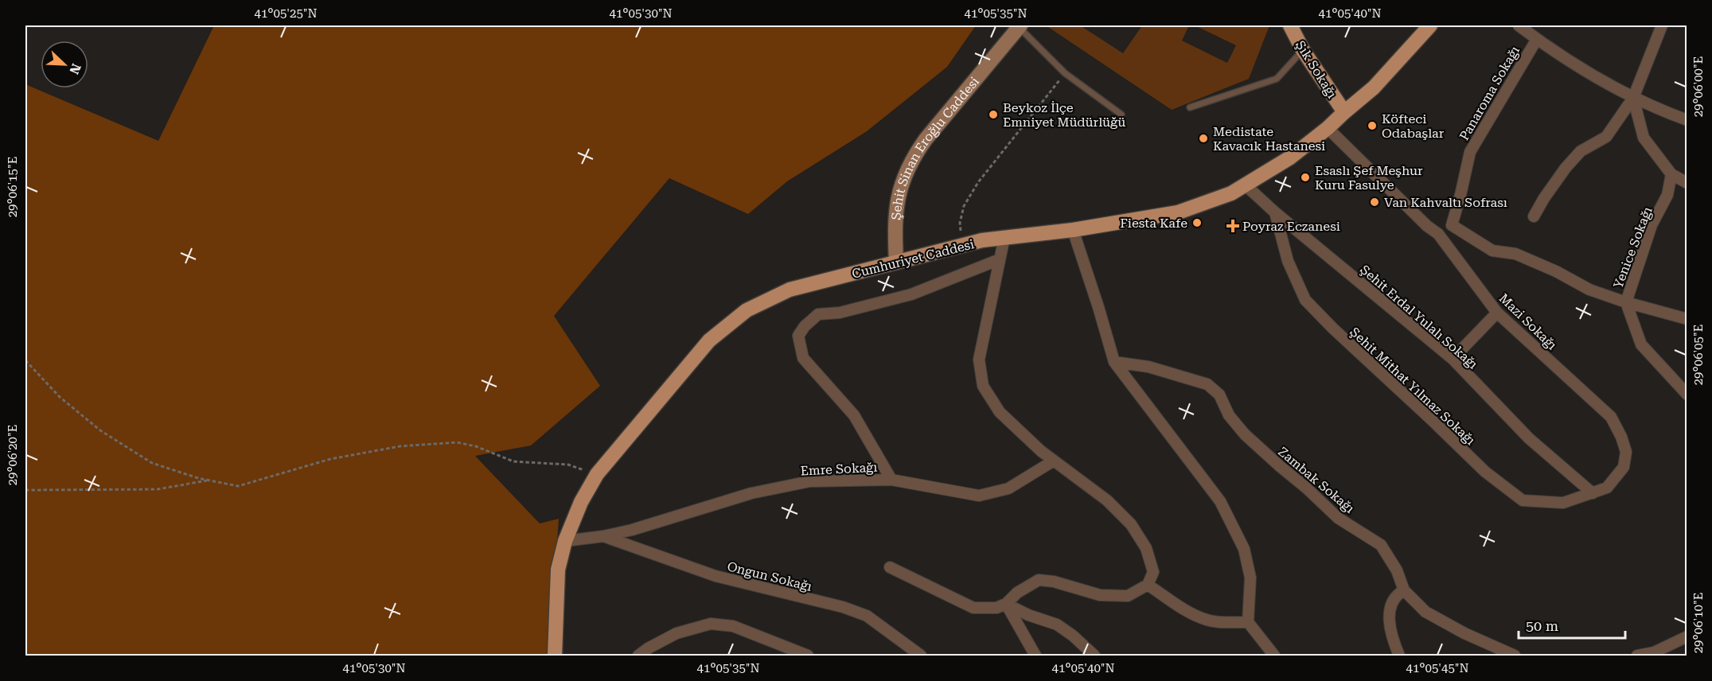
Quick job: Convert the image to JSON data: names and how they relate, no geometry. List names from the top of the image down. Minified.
{"streets":{"main road":["Şık Sokağı","Cumhuriyet Caddesi"],"street":["Panaroma Sokağı","Şehit Sinan Eroğlu Caddesi","Yenice Sokağı","Şehit Erdal Yulalı Sokağı","Mazi Sokağı","Şehit Mithat Yılmaz Sokağı","Emre Sokağı","Zambak Sokağı","Ongun Sokağı"]},"crossings":[["Şık Sokağı","Cumhuriyet Caddesi"],["Şehit Sinan Eroğlu Caddesi","Cumhuriyet Caddesi"],["Cumhuriyet Caddesi","Şehit Erdal Yulalı Sokağı"],["Cumhuriyet Caddesi","Mazi Sokağı"],["Cumhuriyet Caddesi","Emre Sokağı"],["Şehit Erdal Yulalı Sokağı","Mazi Sokağı"],["Şehit Erdal Yulalı Sokağı","Şehit Mithat Yılmaz Sokağı"],["Mazi Sokağı","Şehit Mithat Yılmaz Sokağı"],["Emre Sokağı","Ongun Sokağı"]],"places":{"other":["Beykoz İlçe Emniyet Müdürlüğü","Köfteci Odabaşlar","Medistate Kavacık Hastanesi","Esaslı Şef Meşhur Kuru Fasulye","Van Kahvaltı Sofrası","Fiesta Kafe"],"health":["Poyraz Eczanesi"]},"scale_bar":"50 m","north":"bottom right","coordinates":["41°05'25\"N","41°05'30\"N","41°05'35\"N","41°05'40\"N","29°06'00\"E","29°06'15\"E","29°06'05\"E","29°06'20\"E","29°06'10\"E","41°05'45\"N"]}
